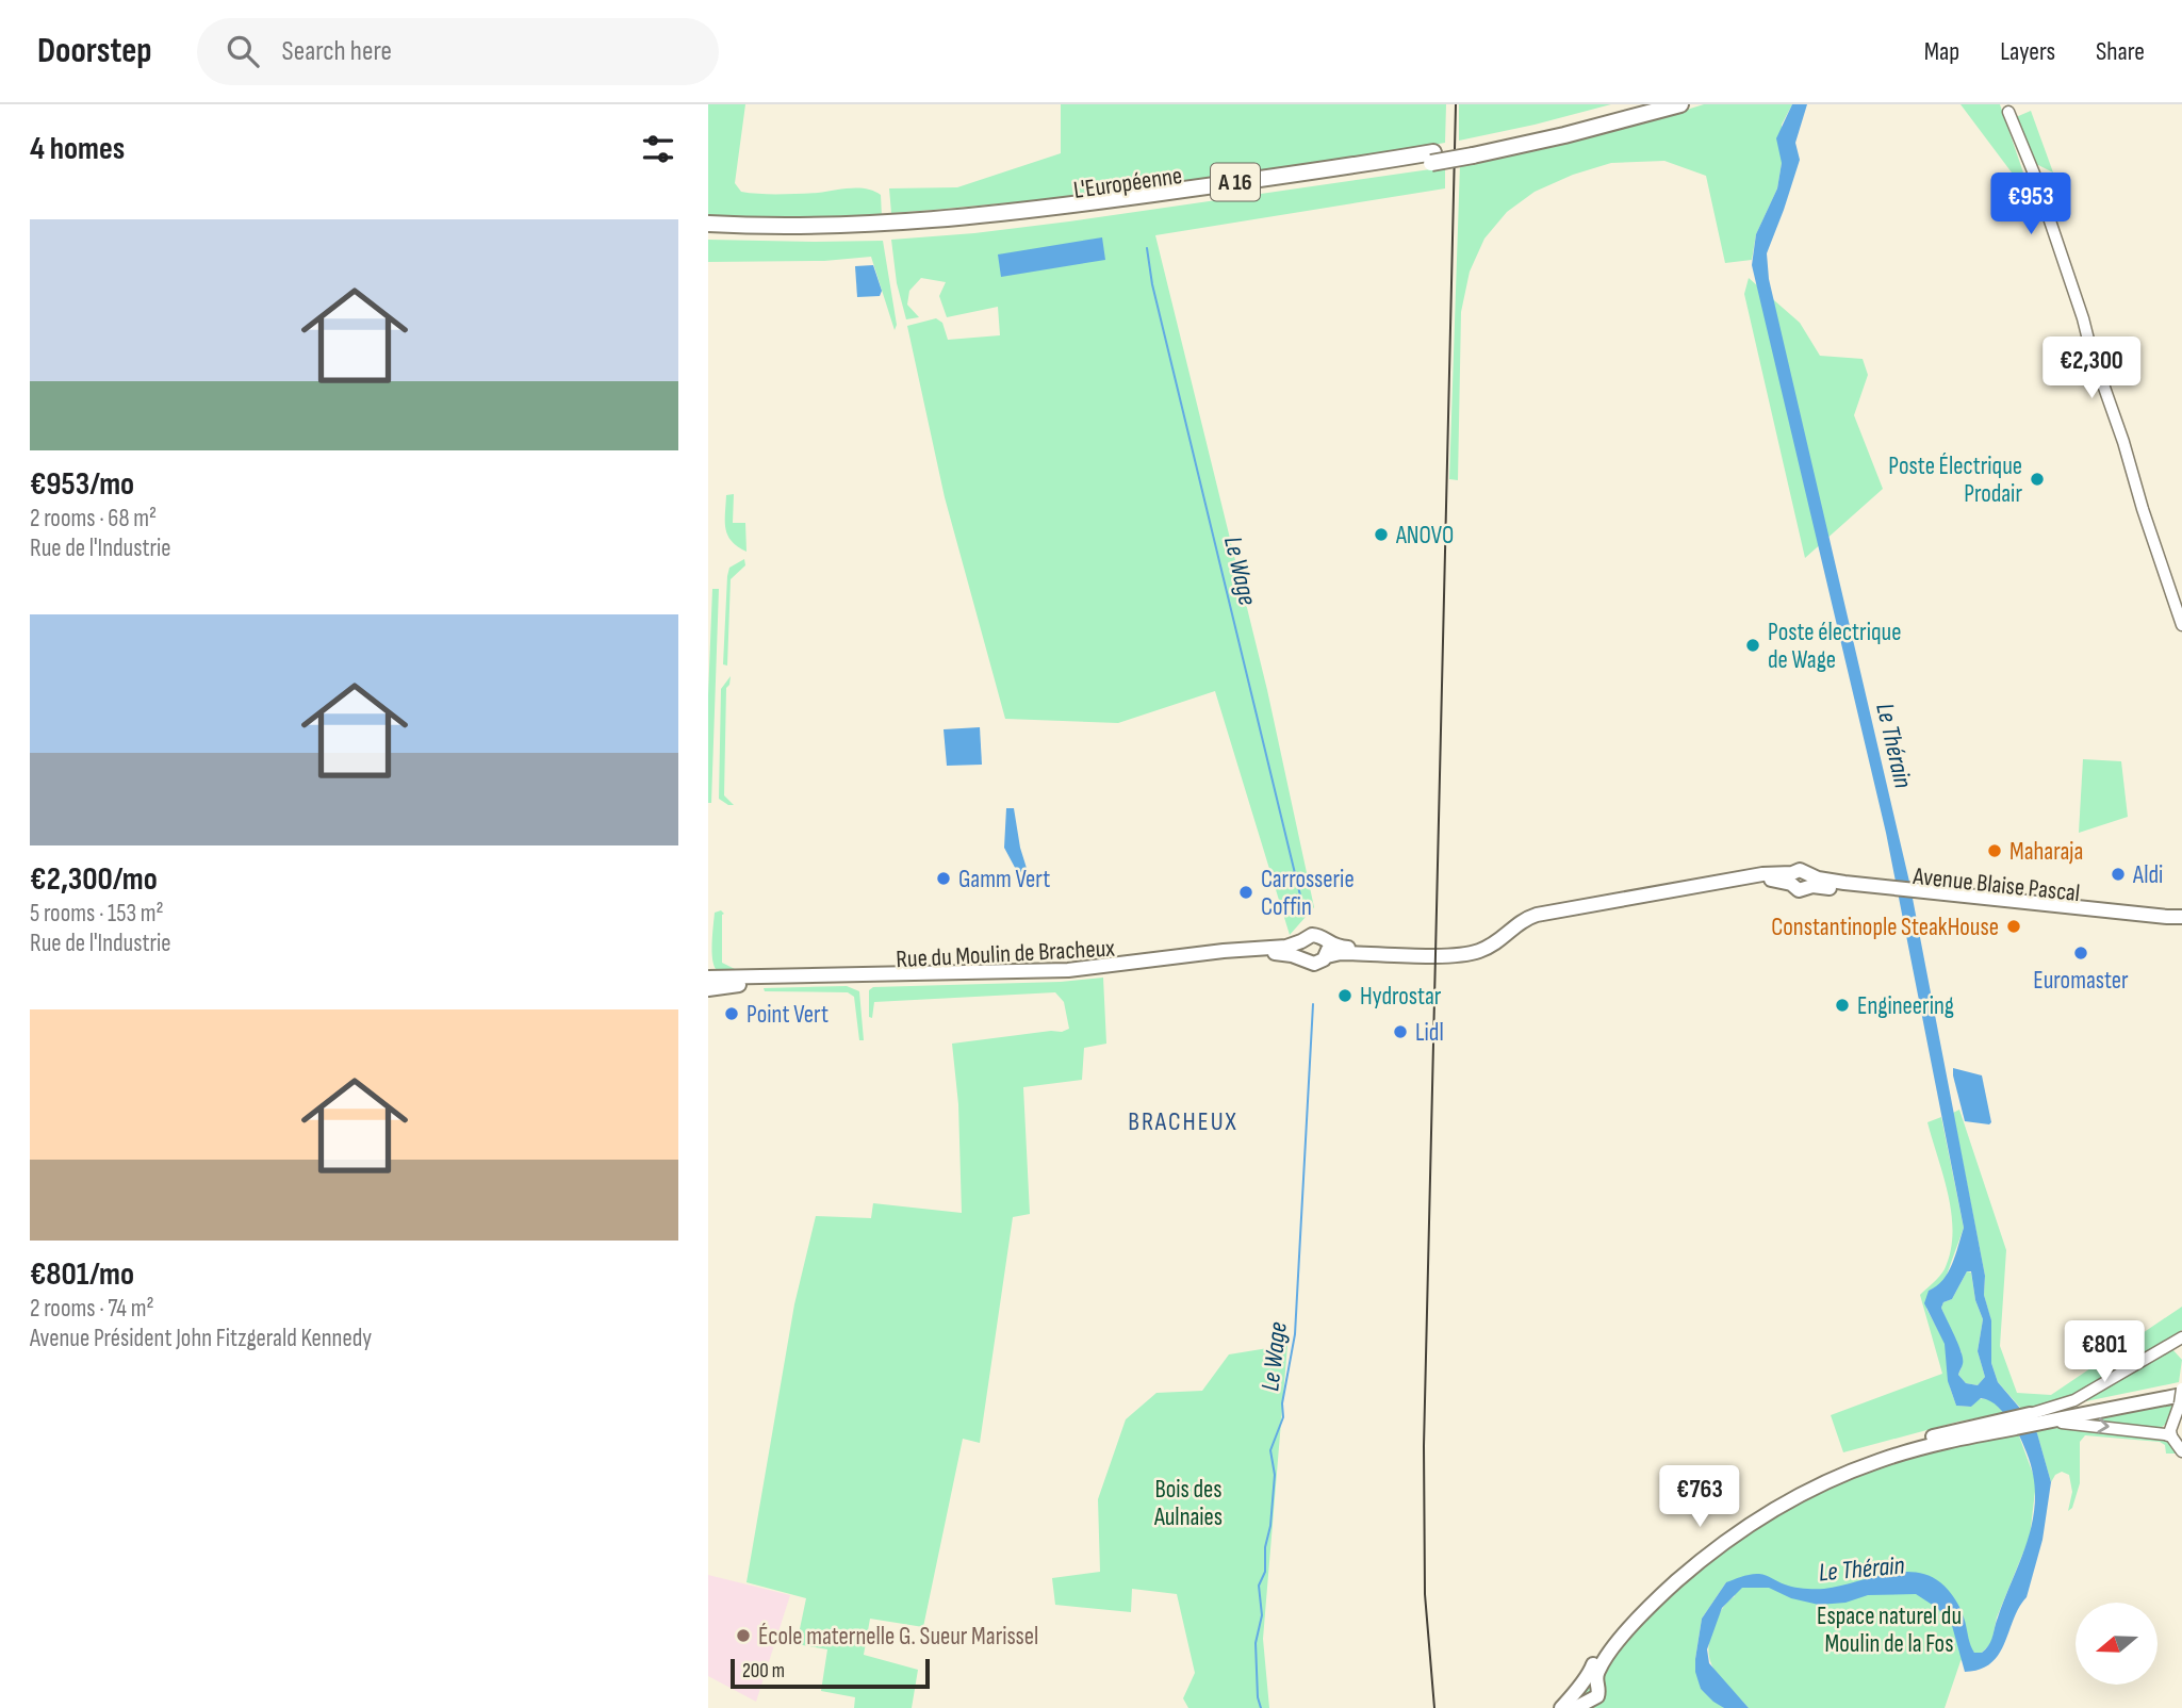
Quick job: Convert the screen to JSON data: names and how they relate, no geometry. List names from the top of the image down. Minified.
{"streets":{"highway":["L'Européenne","A 16"],"main road":["Avenue Blaise Pascal","Rue du Moulin de Bracheux"]},"crossings":[["Avenue Blaise Pascal","Rue du Moulin de Bracheux"]],"districts":["BRACHEUX"],"water":["Le Wage","Le Thérain"],"parks":["Bois des Aulnaies","Espace naturel du Moulin de la Fos"],"places":["Poste Électrique Prodair","ANOVO","Poste électrique de Wage","Maharaja","Aldi","Gamm Vert","Carrosserie Coffin","Constantinople SteakHouse","Euromaster","Hydrostar","Engineering","Point Vert","Lidl","École maternelle G. Sueur Marissel"],"scale_bar":"200 m","north":"left","page":{"header":"Doorstep","search":"Search here","nav":["Map","Layers","Share"],"heading":"4 homes","price":["€953","€2,300","€801","€763"],"list":[{"name":"€953/mo","note":"2 rooms · 68 m² · Rue de l'Industrie"},{"name":"€2,300/mo","note":"5 rooms · 153 m² · Rue de l'Industrie"},{"name":"€801/mo","note":"2 rooms · 74 m² · Avenue Président John Fitzgerald Kennedy"}],"scale":"200 m"}}
